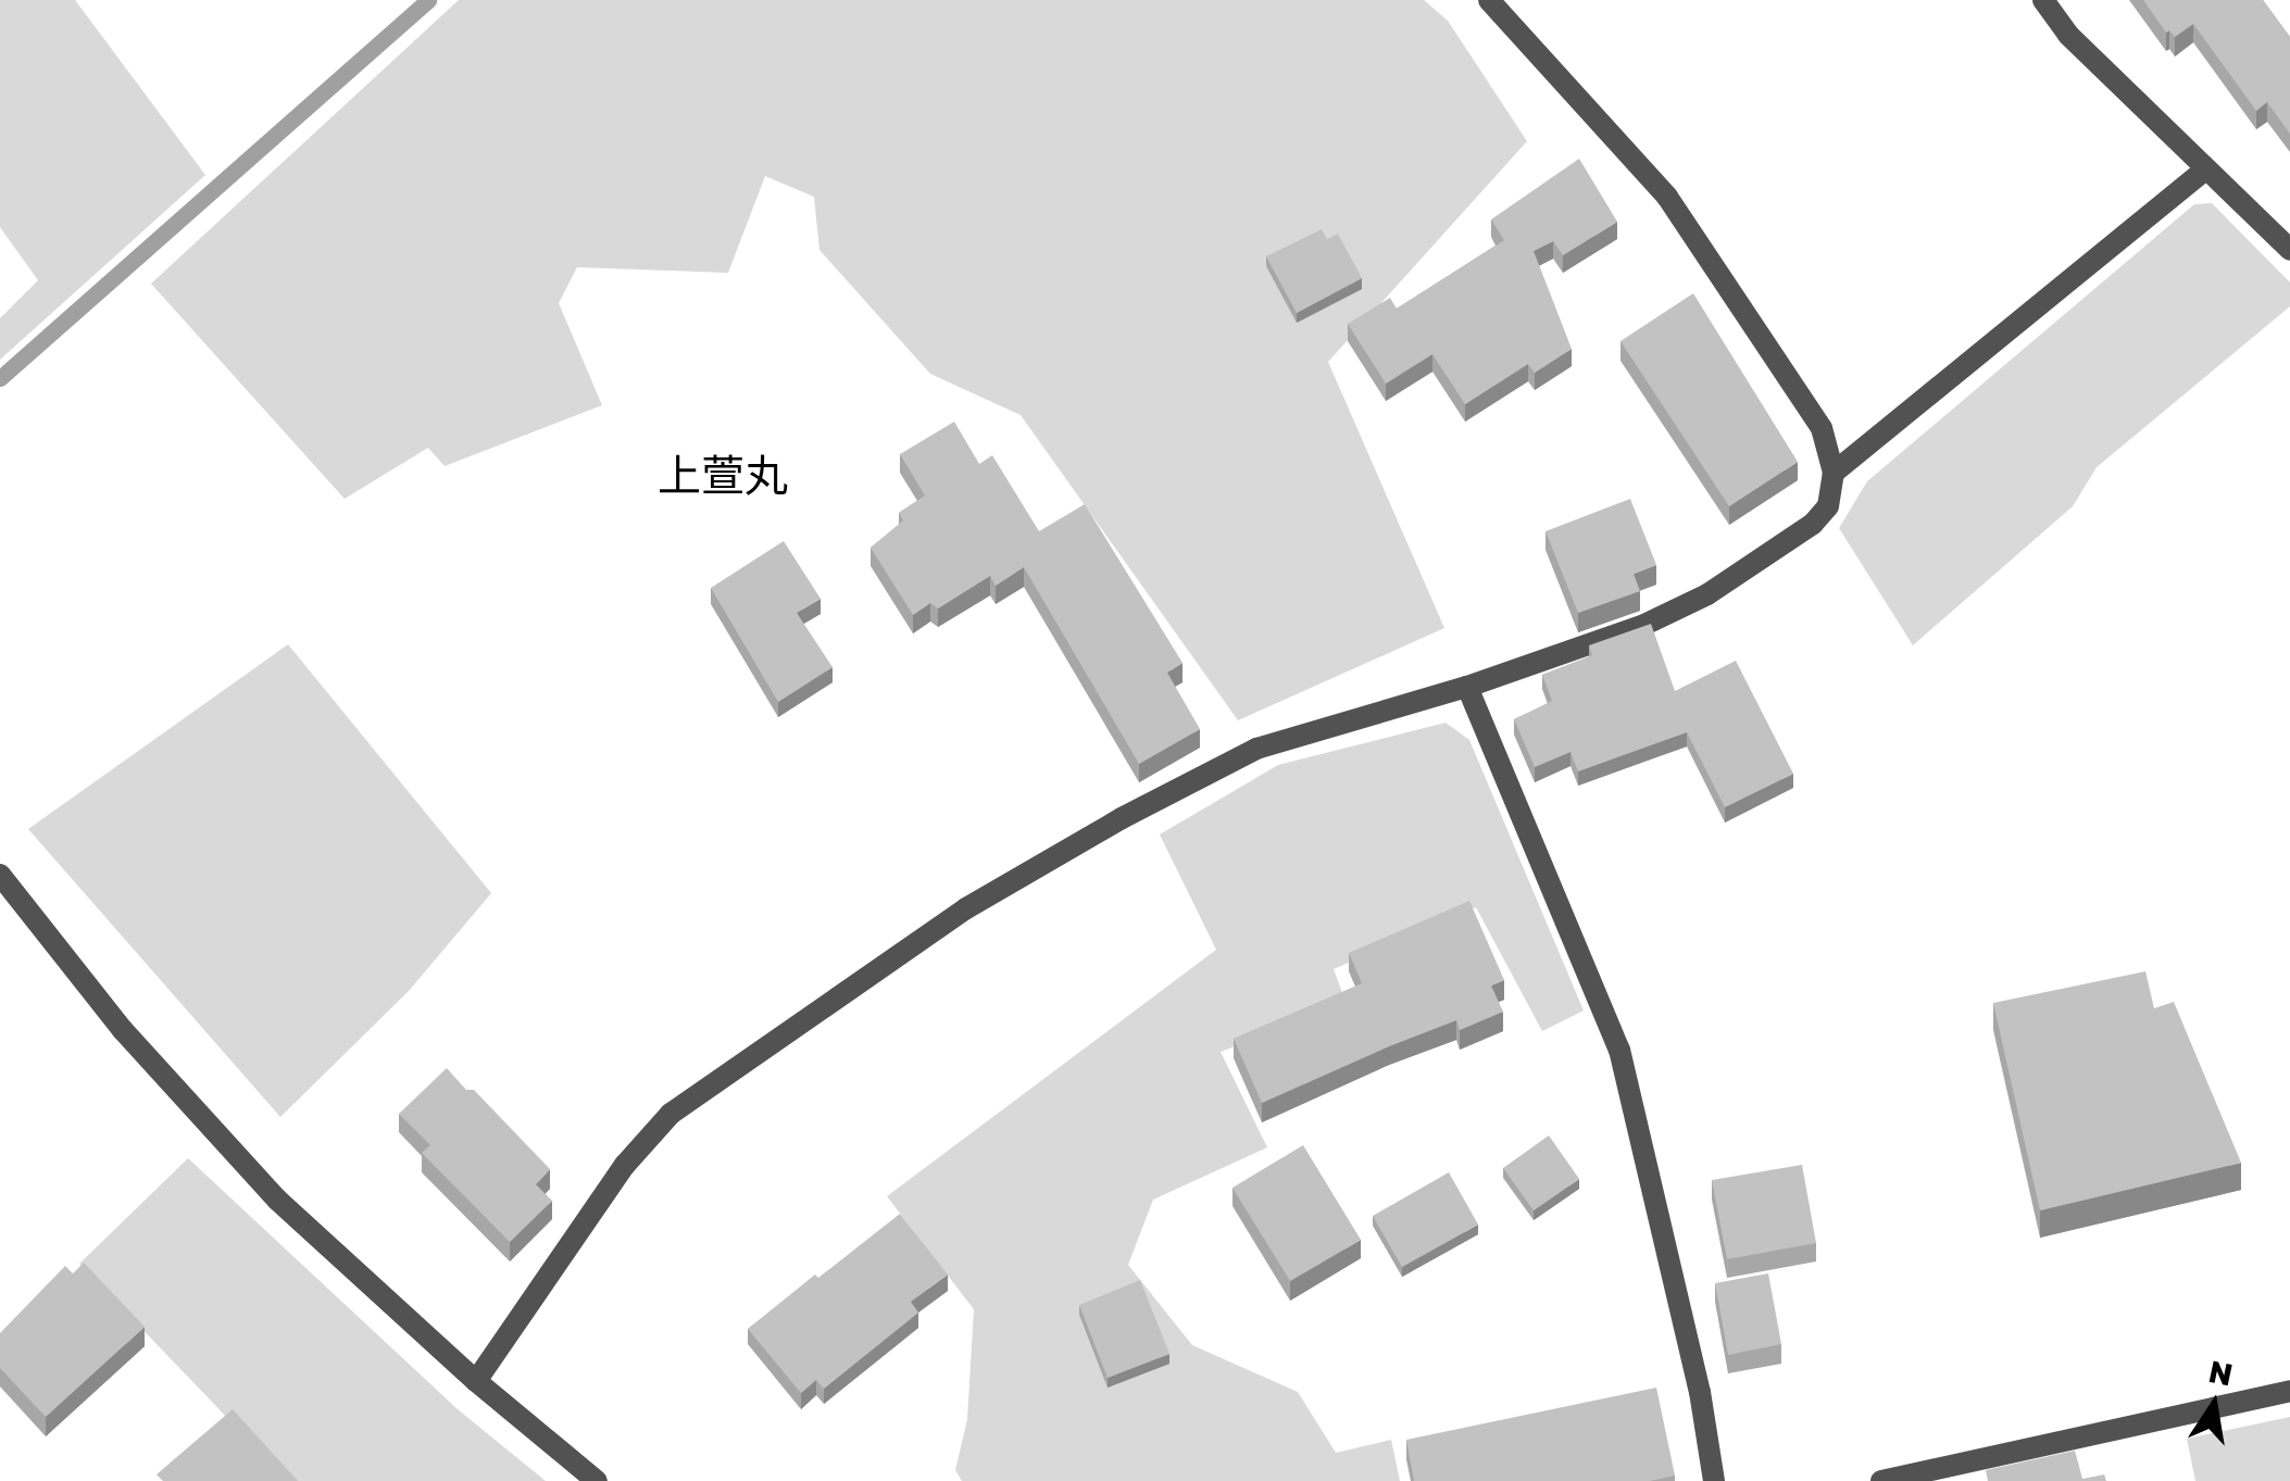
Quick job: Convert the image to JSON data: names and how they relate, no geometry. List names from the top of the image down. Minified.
{"districts":["上萱丸"],"north":"top"}
